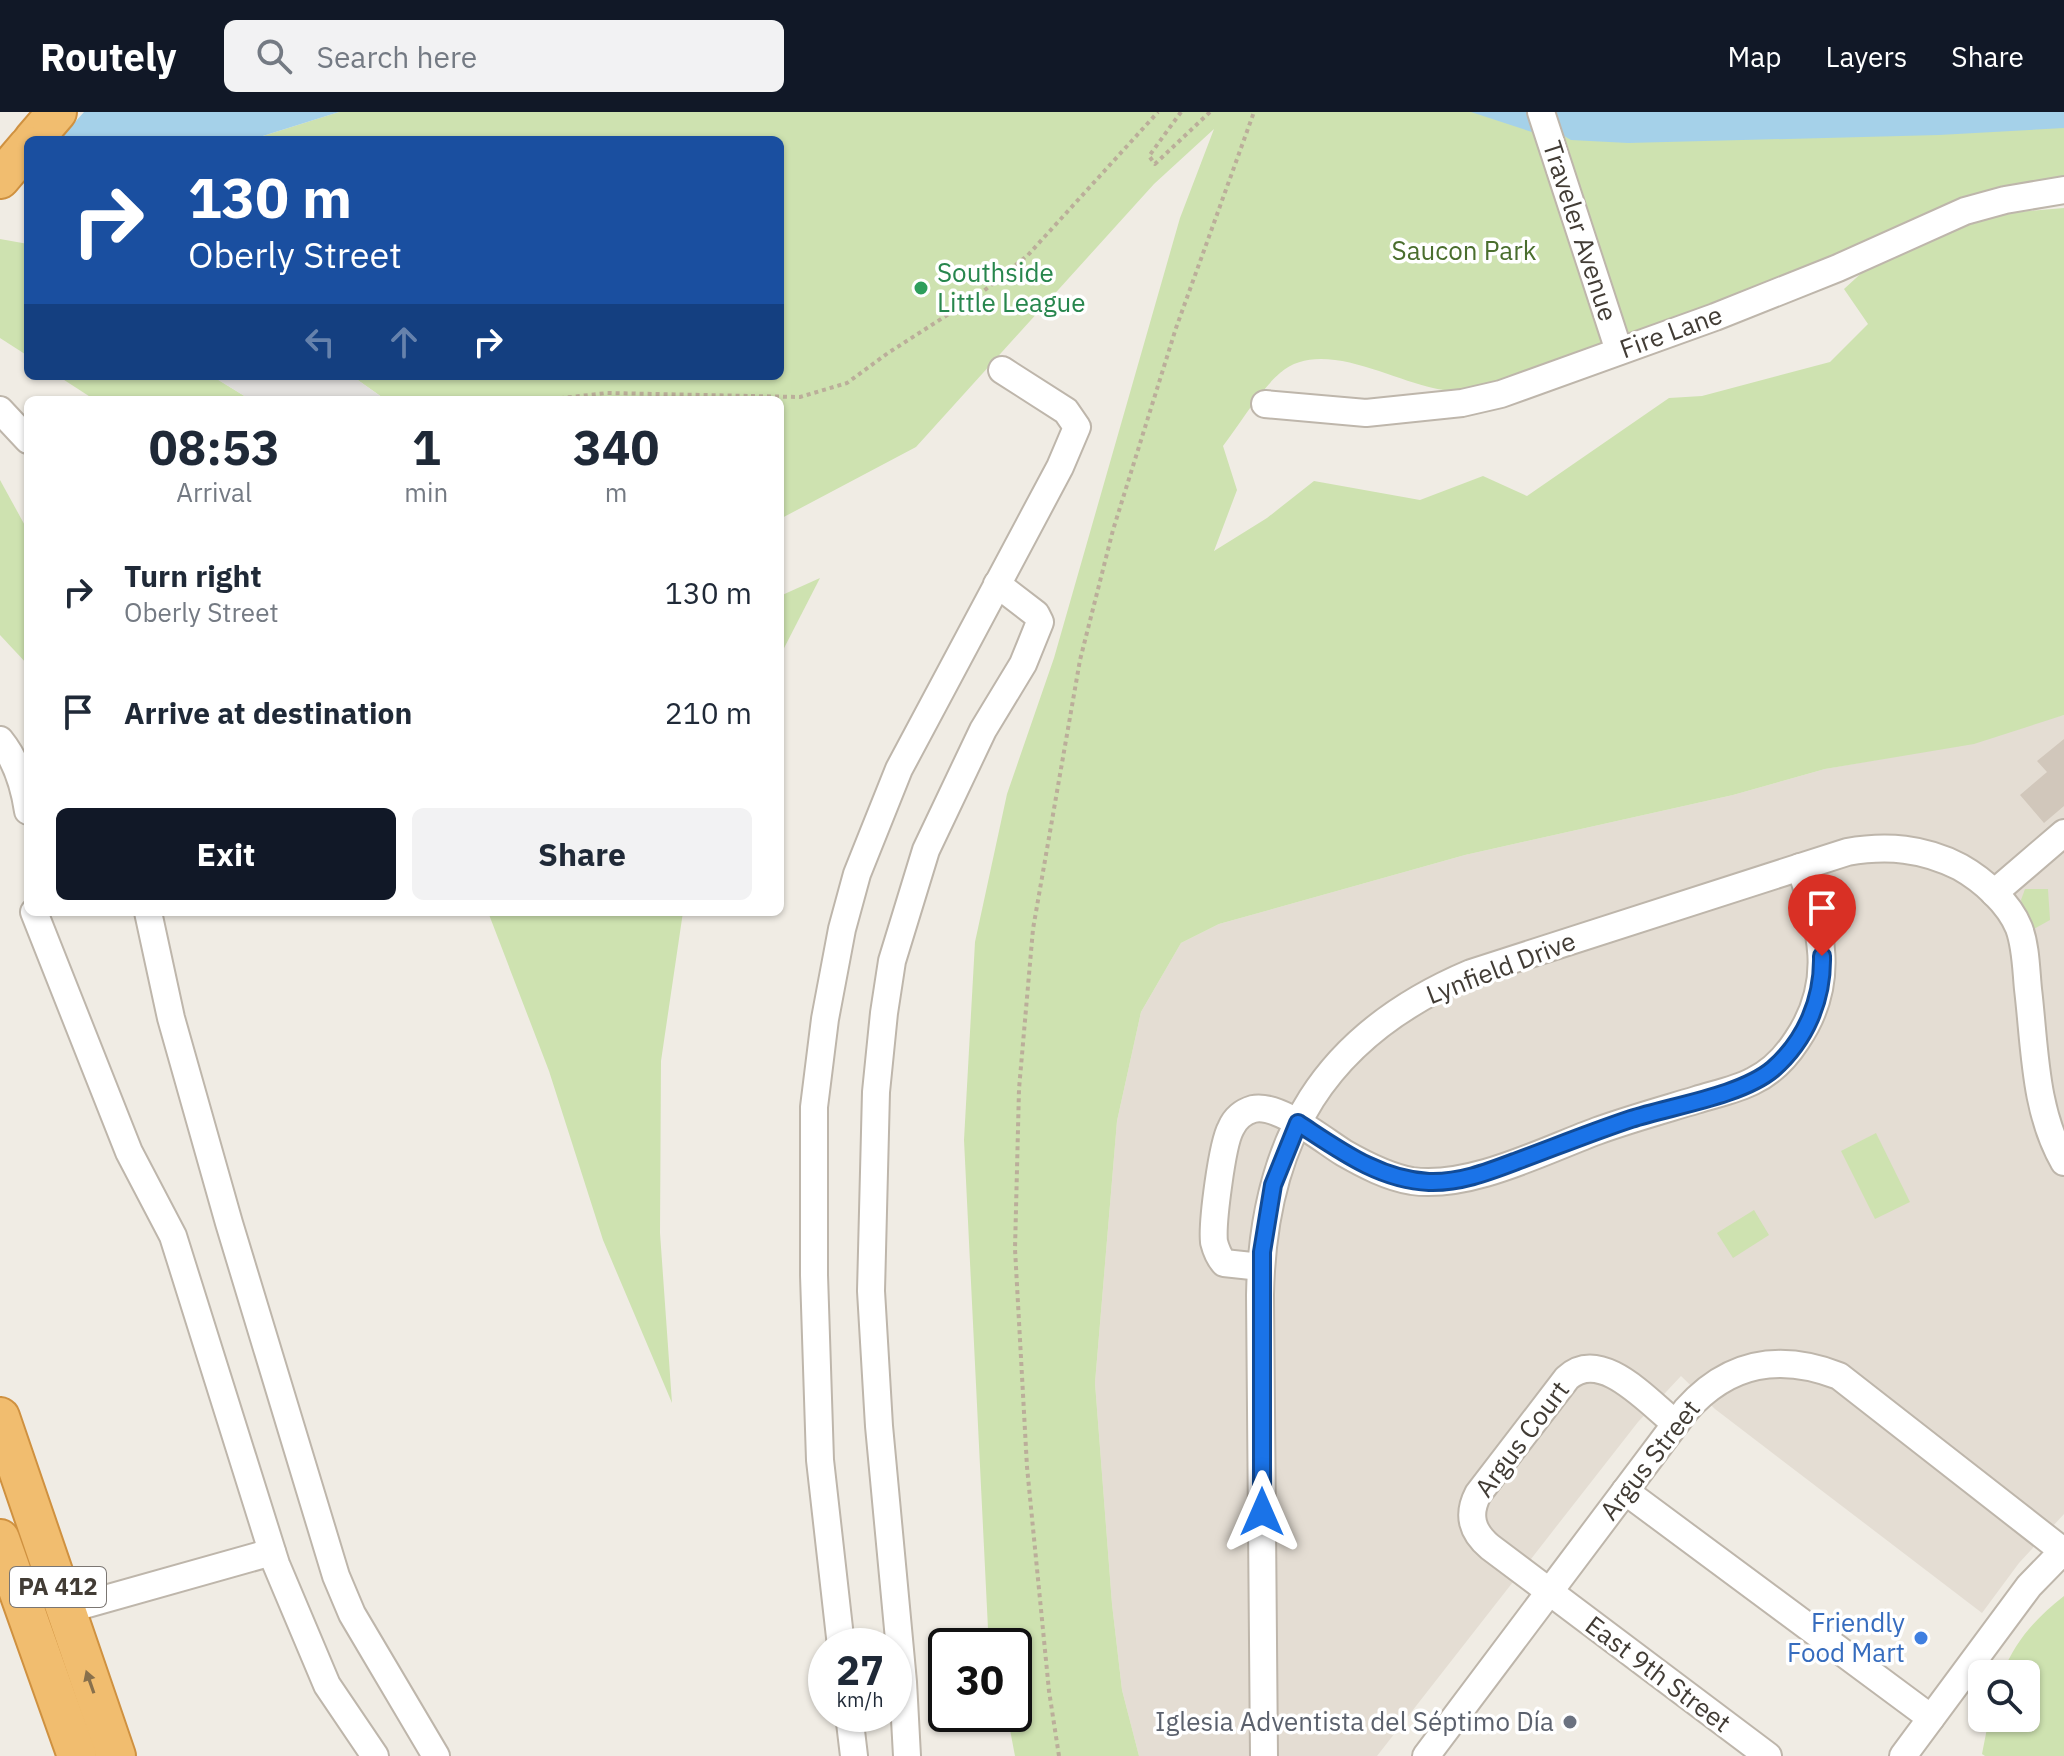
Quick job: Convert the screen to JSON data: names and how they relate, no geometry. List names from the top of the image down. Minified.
{"streets":{"highway":["PA 412"],"street":["Traveler Avenue","Fire Lane","Lynfield Drive","Argus Court","Argus Street","East 9th Street"]},"crossings":[["Traveler Avenue","Fire Lane"],["Argus Court","Argus Street"],["Argus Court","East 9th Street"],["Argus Street","East 9th Street"]],"parks":["Saucon Park"],"places":["Southside Little League","Friendly Food Mart","Iglesia Adventista del Séptimo Día"],"page":{"header":"Routely","search":"Search here","nav":["Map","Layers","Share"],"turn":["130 m","Oberly Street"],"eta":["08:53","Arrival","1","min","340","m"],"list":[{"name":"Turn right","note":"Oberly Street","value":"130 m"},{"name":"Arrive at destination","value":"210 m"}],"buttons":["Exit","Share"],"speed":"27 km/h","limit":"30"}}
